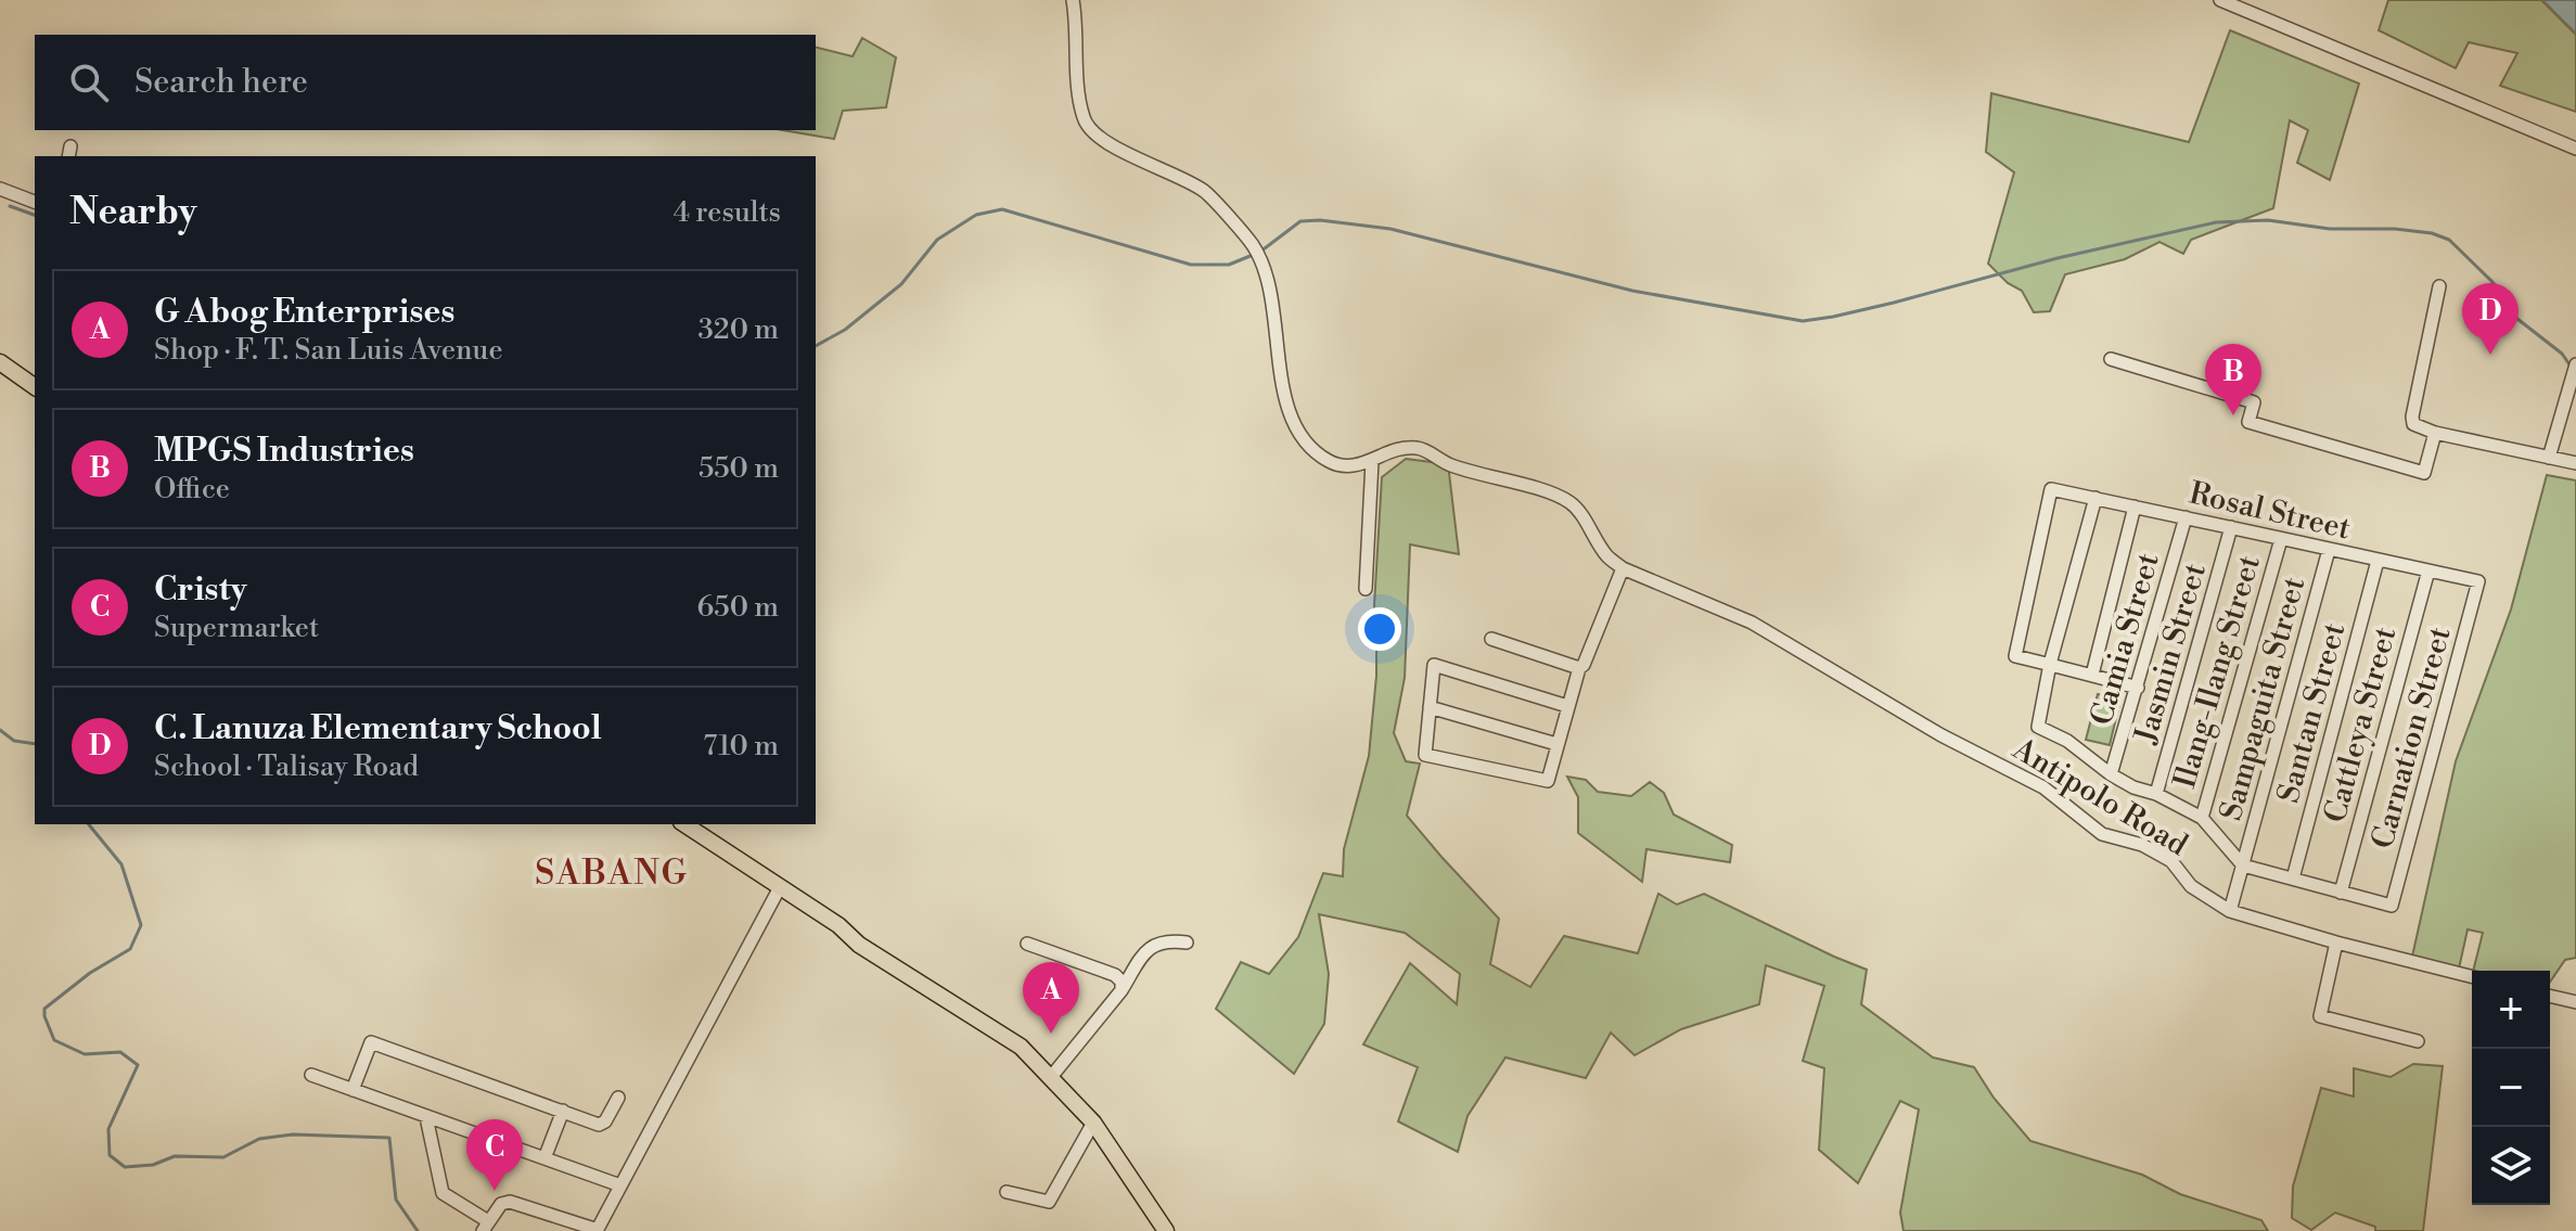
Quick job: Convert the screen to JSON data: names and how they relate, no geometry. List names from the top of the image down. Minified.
{"streets":{"street":["Rosal Street","Camia Street","Jasmin Street","Ilang-Ilang Street","Sampaguita Street","Santan Street","Cattleya Street","Carnation Street","Antipolo Road"]},"crossings":[["Rosal Street","Camia Street"],["Rosal Street","Jasmin Street"],["Rosal Street","Ilang-Ilang Street"],["Rosal Street","Sampaguita Street"],["Rosal Street","Santan Street"],["Rosal Street","Cattleya Street"],["Rosal Street","Carnation Street"],["Sampaguita Street","Antipolo Road"],["Cattleya Street","Carnation Street"]],"districts":["SABANG"],"page":{"search":"Search here","heading":["Nearby","4 results"],"list":[{"mark":"A","name":"G Abog Enterprises","note":"Shop · F. T. San Luis Avenue","value":"320 m"},{"mark":"B","name":"MPGS Industries","note":"Office","value":"550 m"},{"mark":"C","name":"Cristy","note":"Supermarket","value":"650 m"},{"mark":"D","name":"C. Lanuza Elementary School","note":"School · Talisay Road","value":"710 m"}],"pins":["D","B","A","C"],"map_buttons":["+","−"]}}
